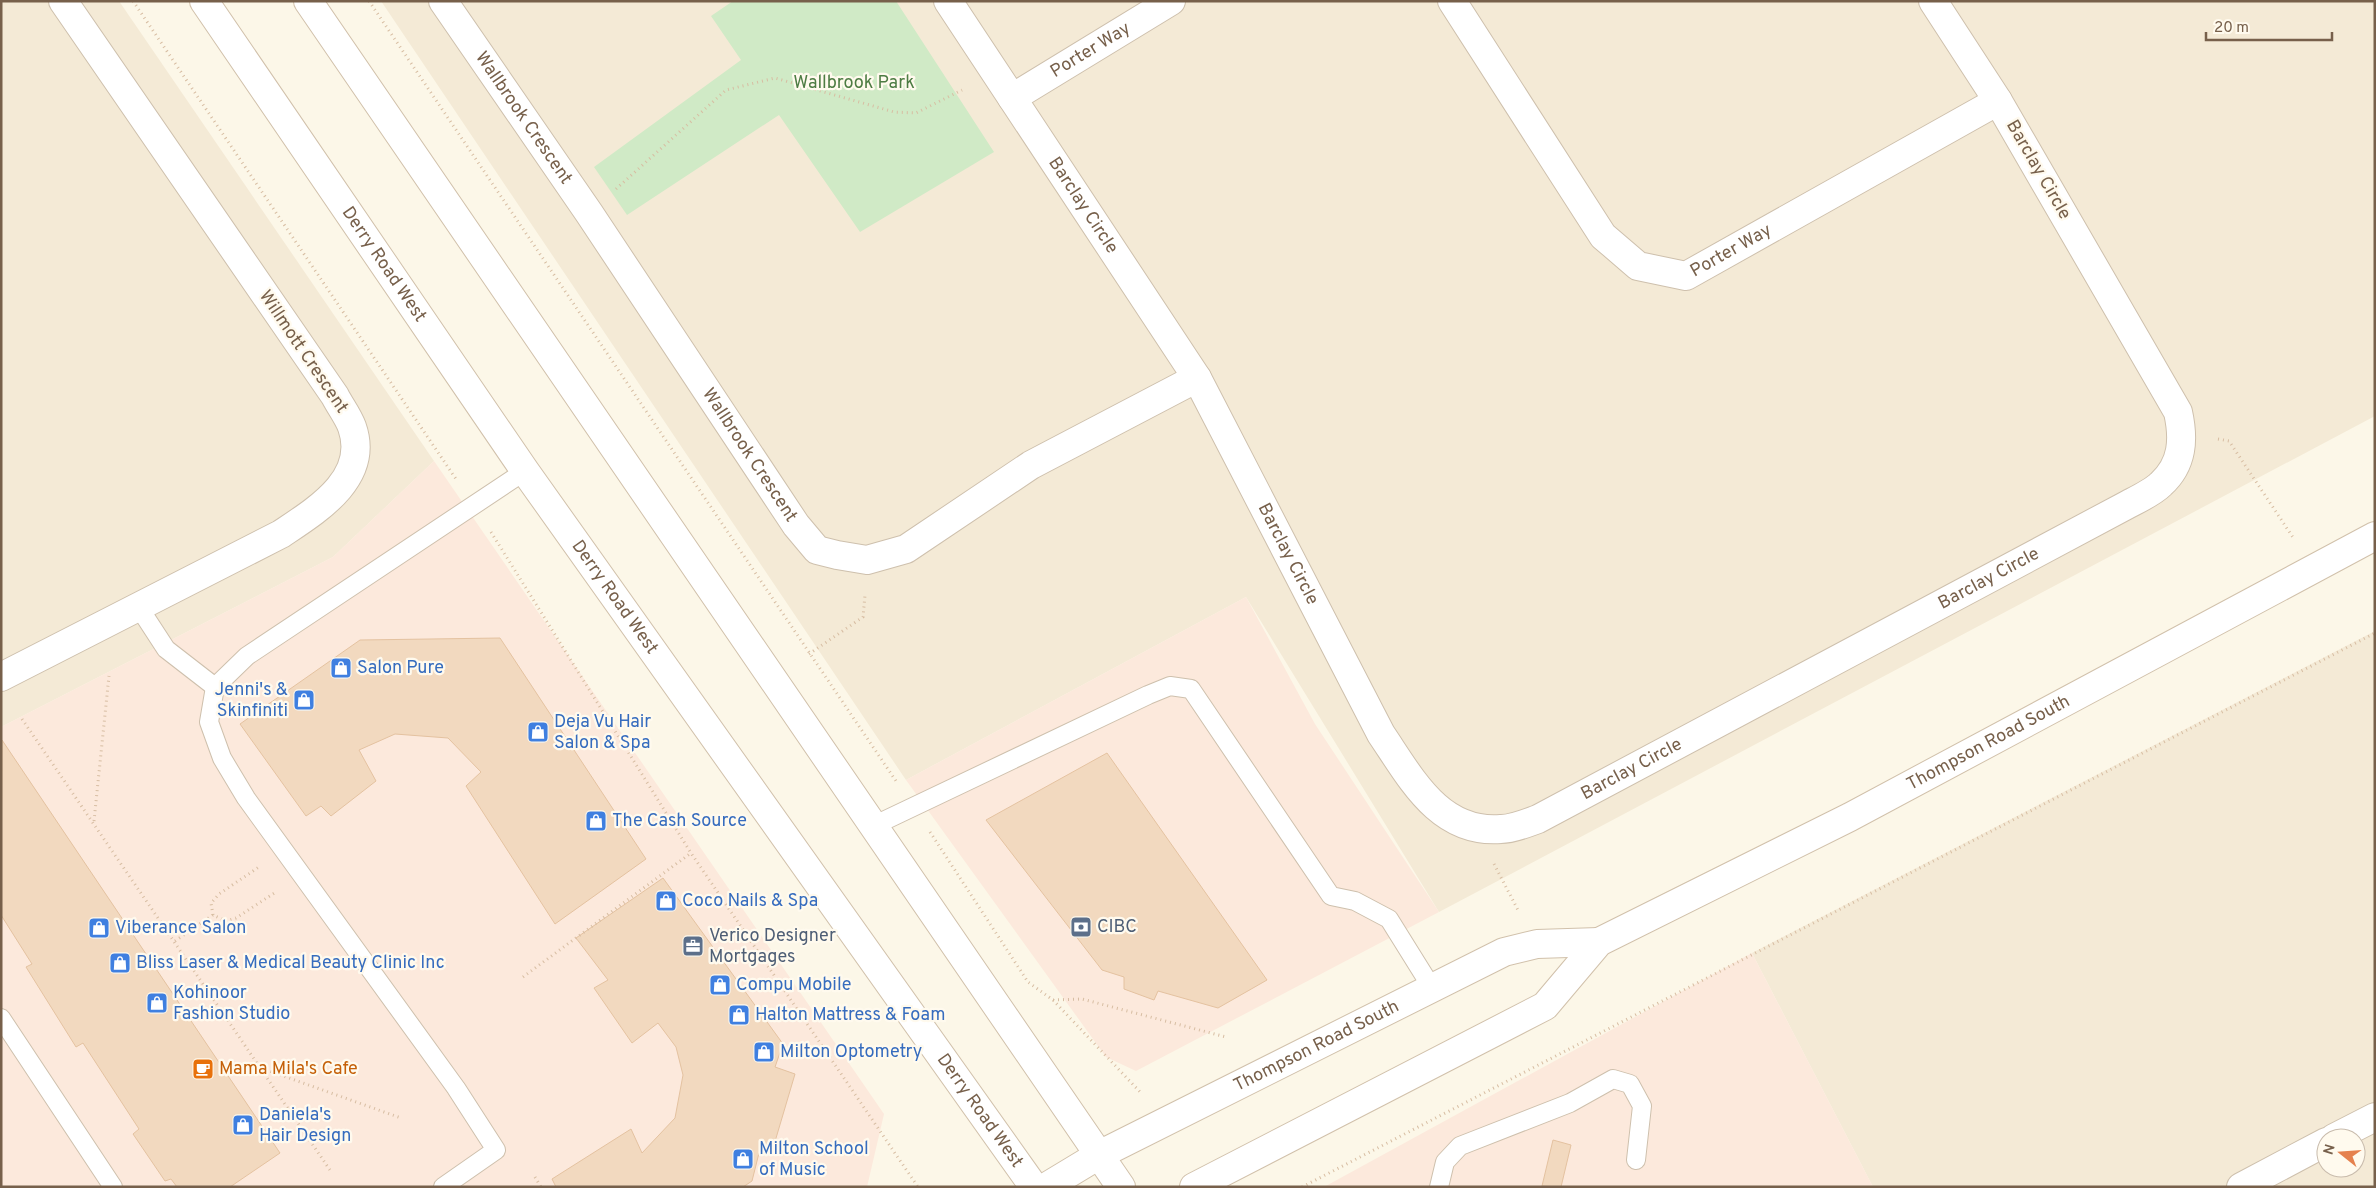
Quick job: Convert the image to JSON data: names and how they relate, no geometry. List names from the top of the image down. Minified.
{"streets":{"street":["Porter Way","Wallbrook Crescent","Barclay Circle","Derry Road West","Willmott Crescent","Thompson Road South"]},"crossings":[["Porter Way","Barclay Circle"],["Wallbrook Crescent","Barclay Circle"]],"parks":["Wallbrook Park"],"places":{"shop":["Salon Pure","Jenni's & Skinfiniti","Deja Vu Hair Salon & Spa","The Cash Source","Coco Nails & Spa","Viberance Salon","Bliss Laser & Medical Beauty Clinic Inc","Compu Mobile","Kohinoor Fashion Studio","Halton Mattress & Foam","Milton Optometry","Daniela's Hair Design","Milton School of Music"],"bank":["CIBC"],"office":["Verico Designer Mortgages"],"cafe":["Mama Mila's Cafe"]},"scale_bar":"20 m","north":"left"}
